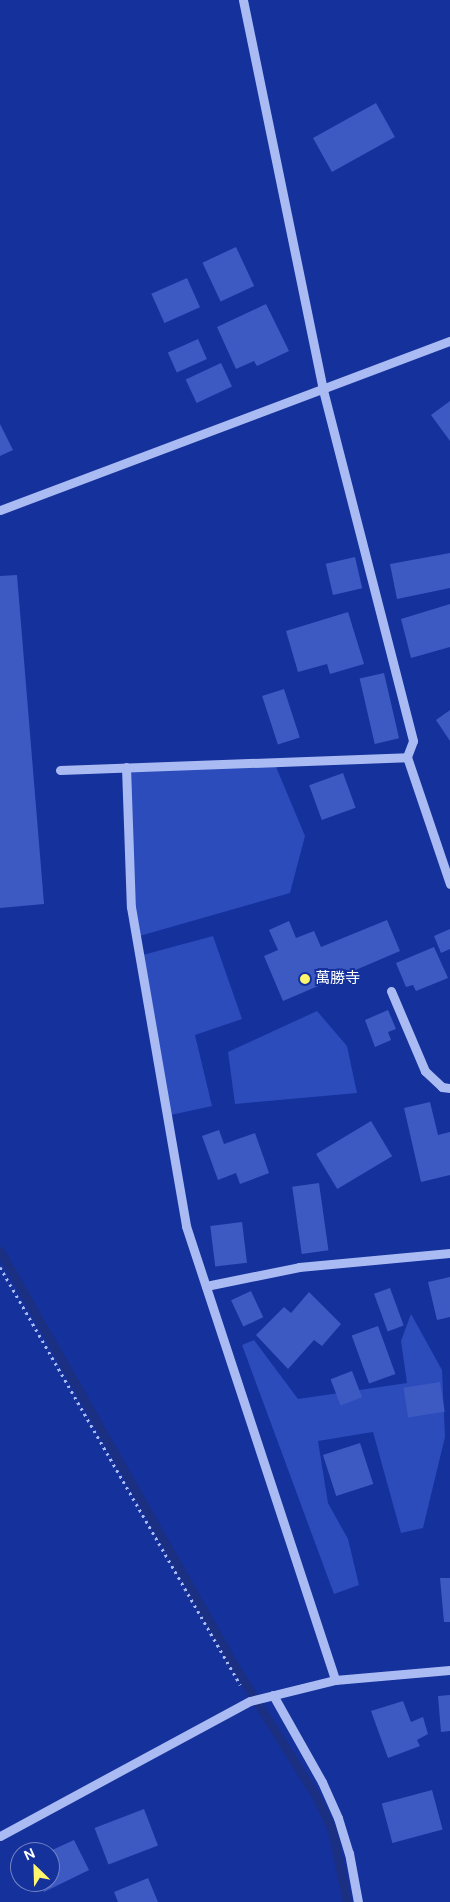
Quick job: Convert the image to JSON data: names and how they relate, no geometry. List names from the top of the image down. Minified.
{"places":["萬勝寺"],"north":"top left"}
